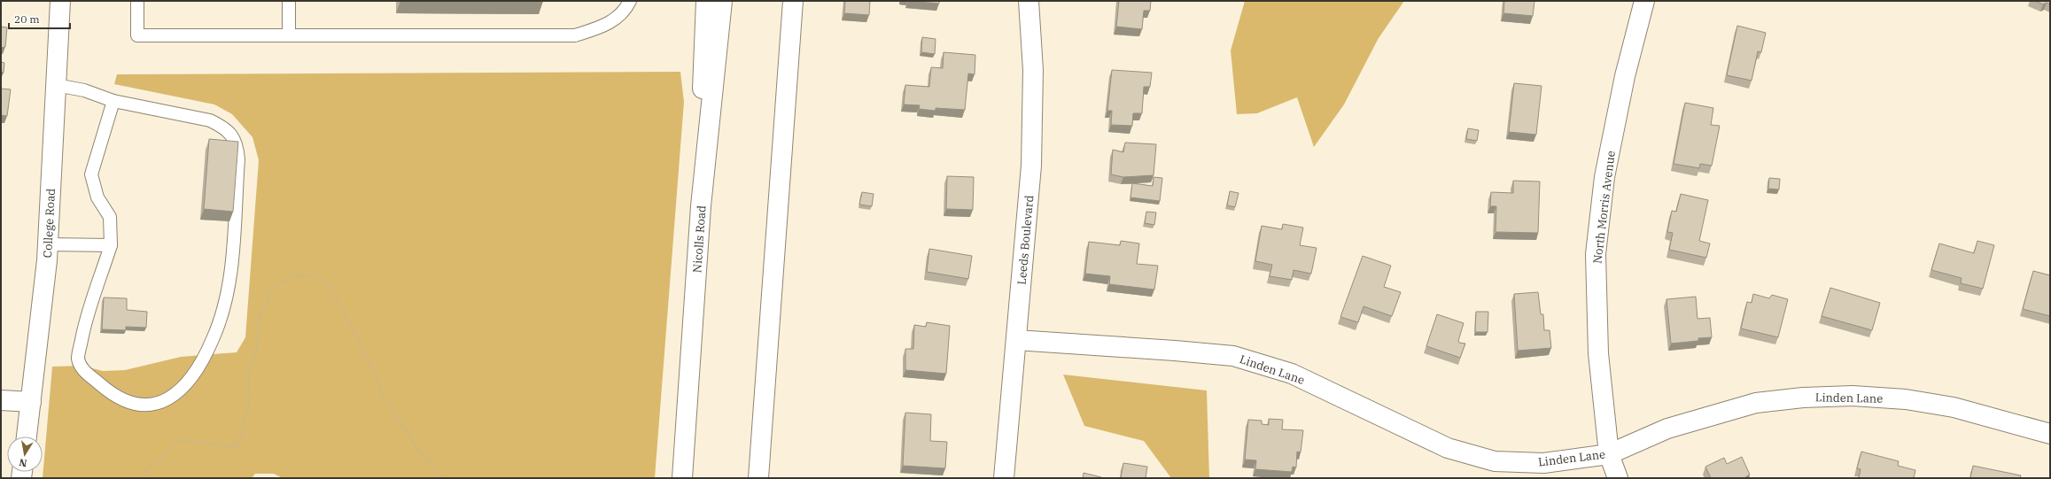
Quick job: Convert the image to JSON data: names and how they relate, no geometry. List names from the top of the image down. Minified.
{"streets":{"main road":["North Morris Avenue","College Road","Nicolls Road","Leeds Boulevard","Linden Lane"]},"crossings":[["North Morris Avenue","Linden Lane"],["Leeds Boulevard","Linden Lane"]],"scale_bar":"20 m","north":"bottom"}
